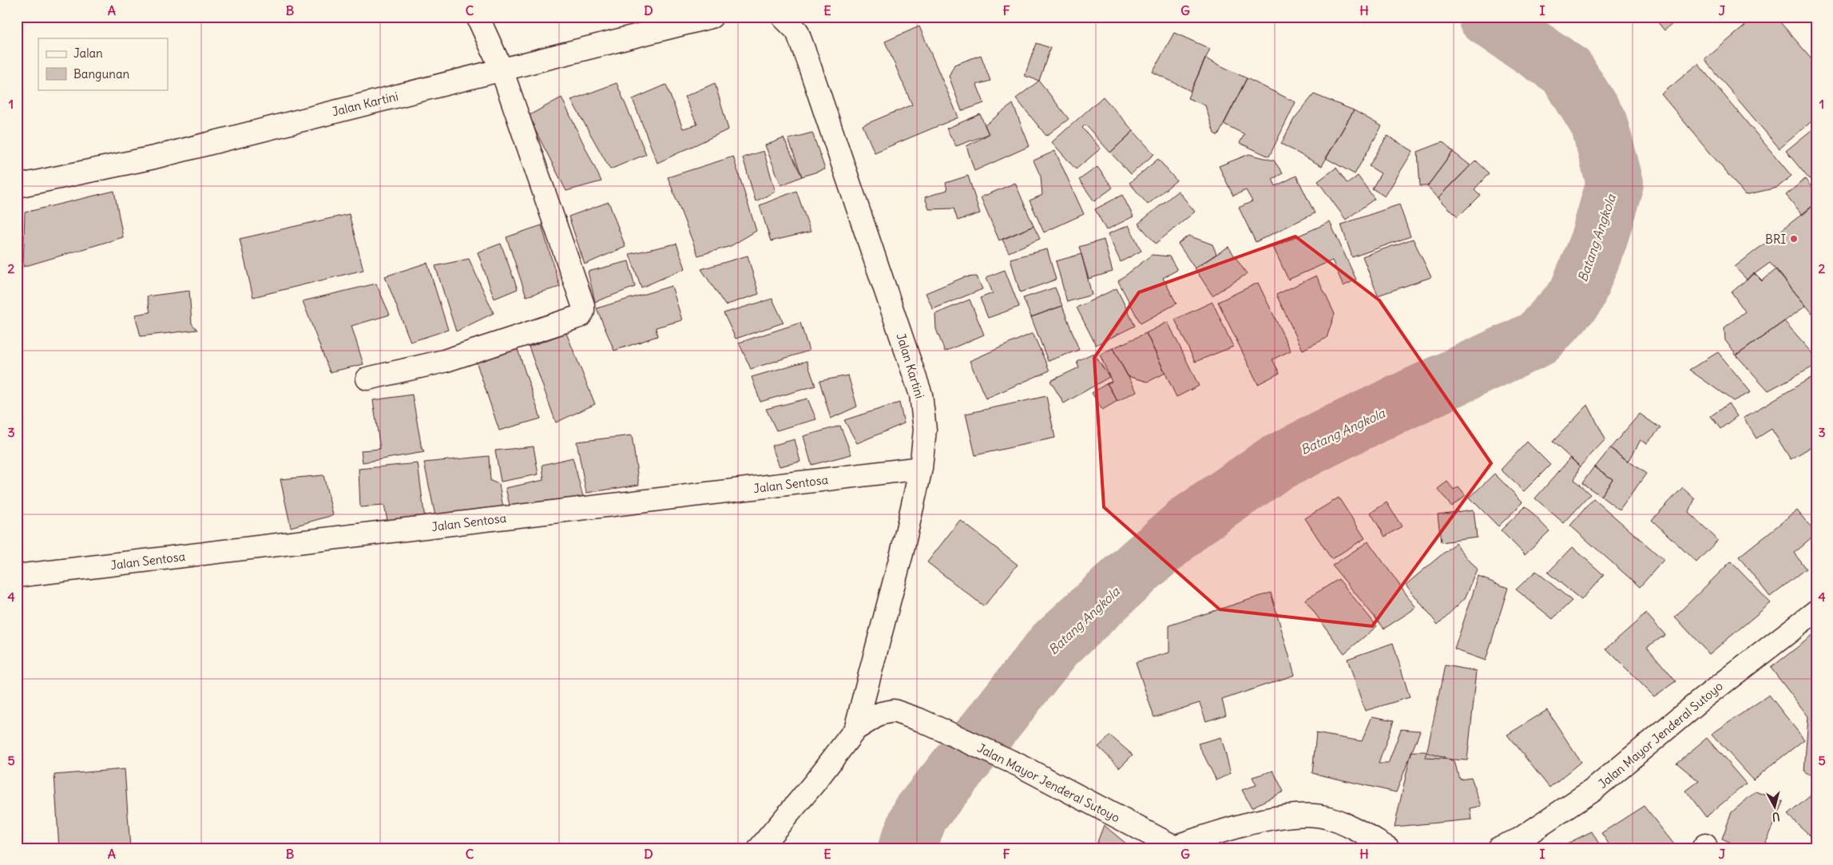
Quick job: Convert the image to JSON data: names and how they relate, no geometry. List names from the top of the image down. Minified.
{"streets":{"street":["Jalan Kartini","Jalan Sentosa","Jalan Mayor Jenderal Sutoyo"]},"crossings":[["Jalan Kartini","Jalan Sentosa"],["Jalan Kartini","Jalan Mayor Jenderal Sutoyo"]],"water":["Batang Angkola"],"places":["BRI"],"legend":["Jalan","Bangunan"],"north":"bottom","grid":{"columns":["A","B","C","D","E","F","G","H","I","J"],"rows":["1","2","3","4","5"]}}
